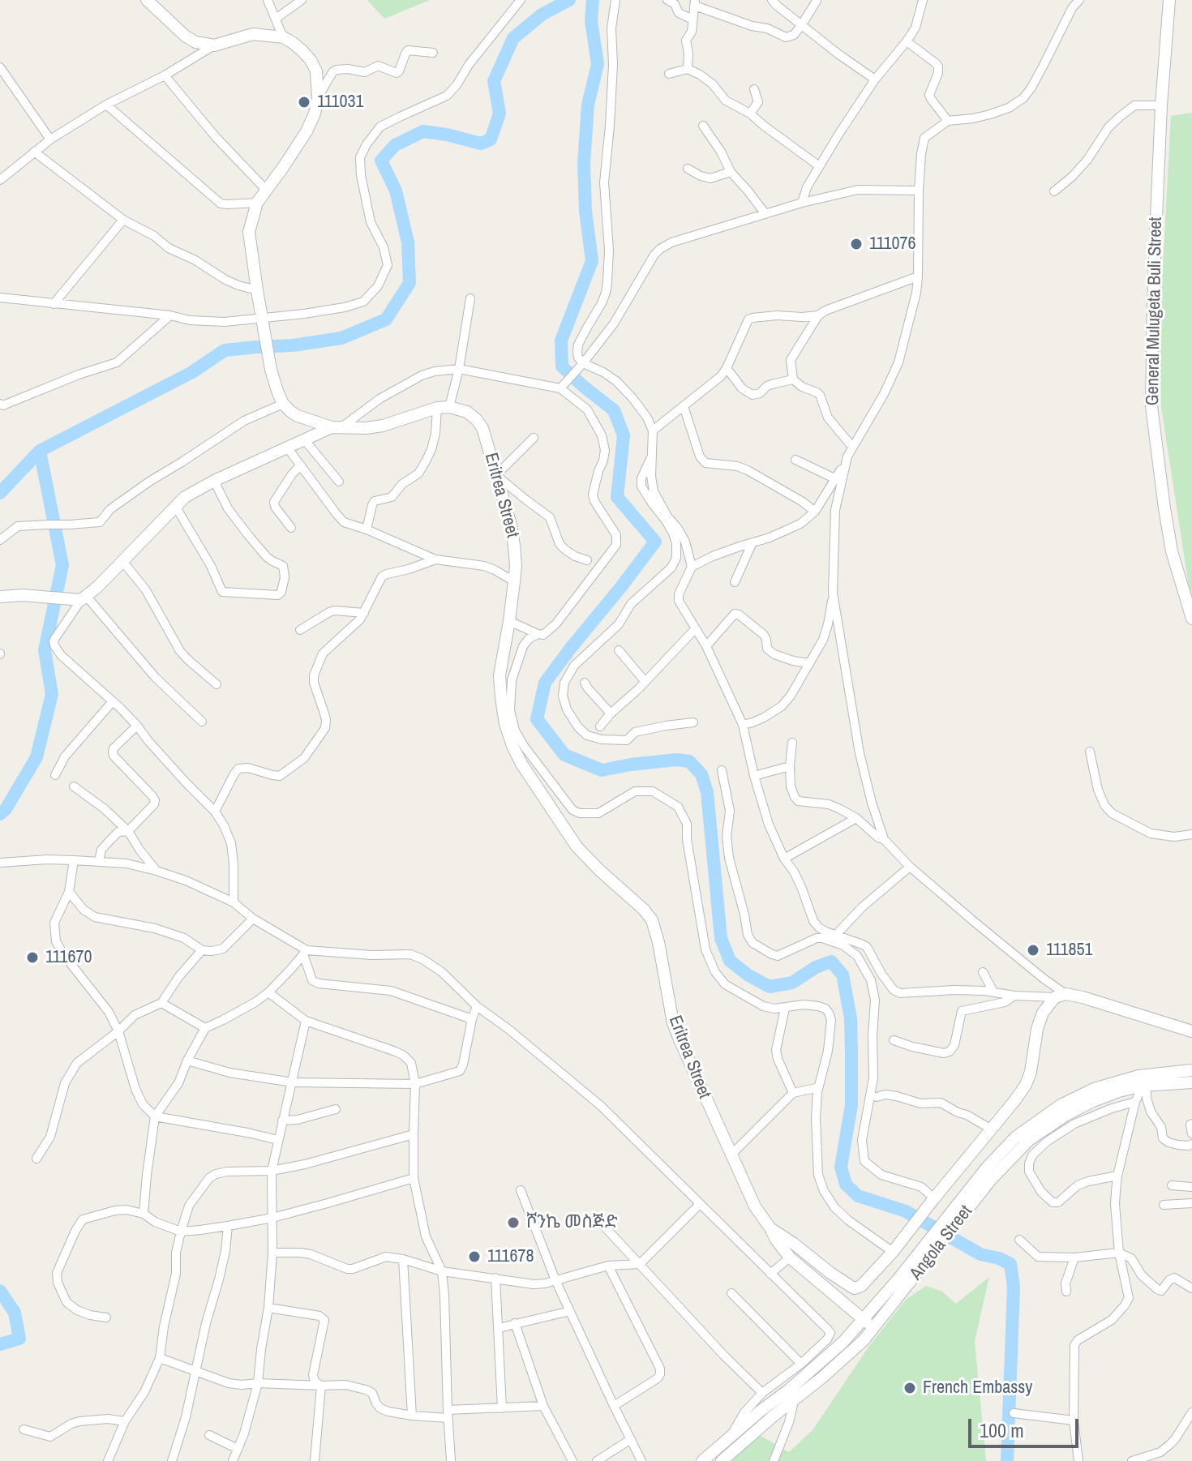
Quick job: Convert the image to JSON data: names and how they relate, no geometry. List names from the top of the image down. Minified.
{"streets":{"main road":["General Mulugeta Buli Street","Eritrea Street","Angola Street"]},"places":["111031","111076","111851","111670","ሾንኬ መስጅድ","111678","French Embassy"],"scale_bar":"100 m"}
